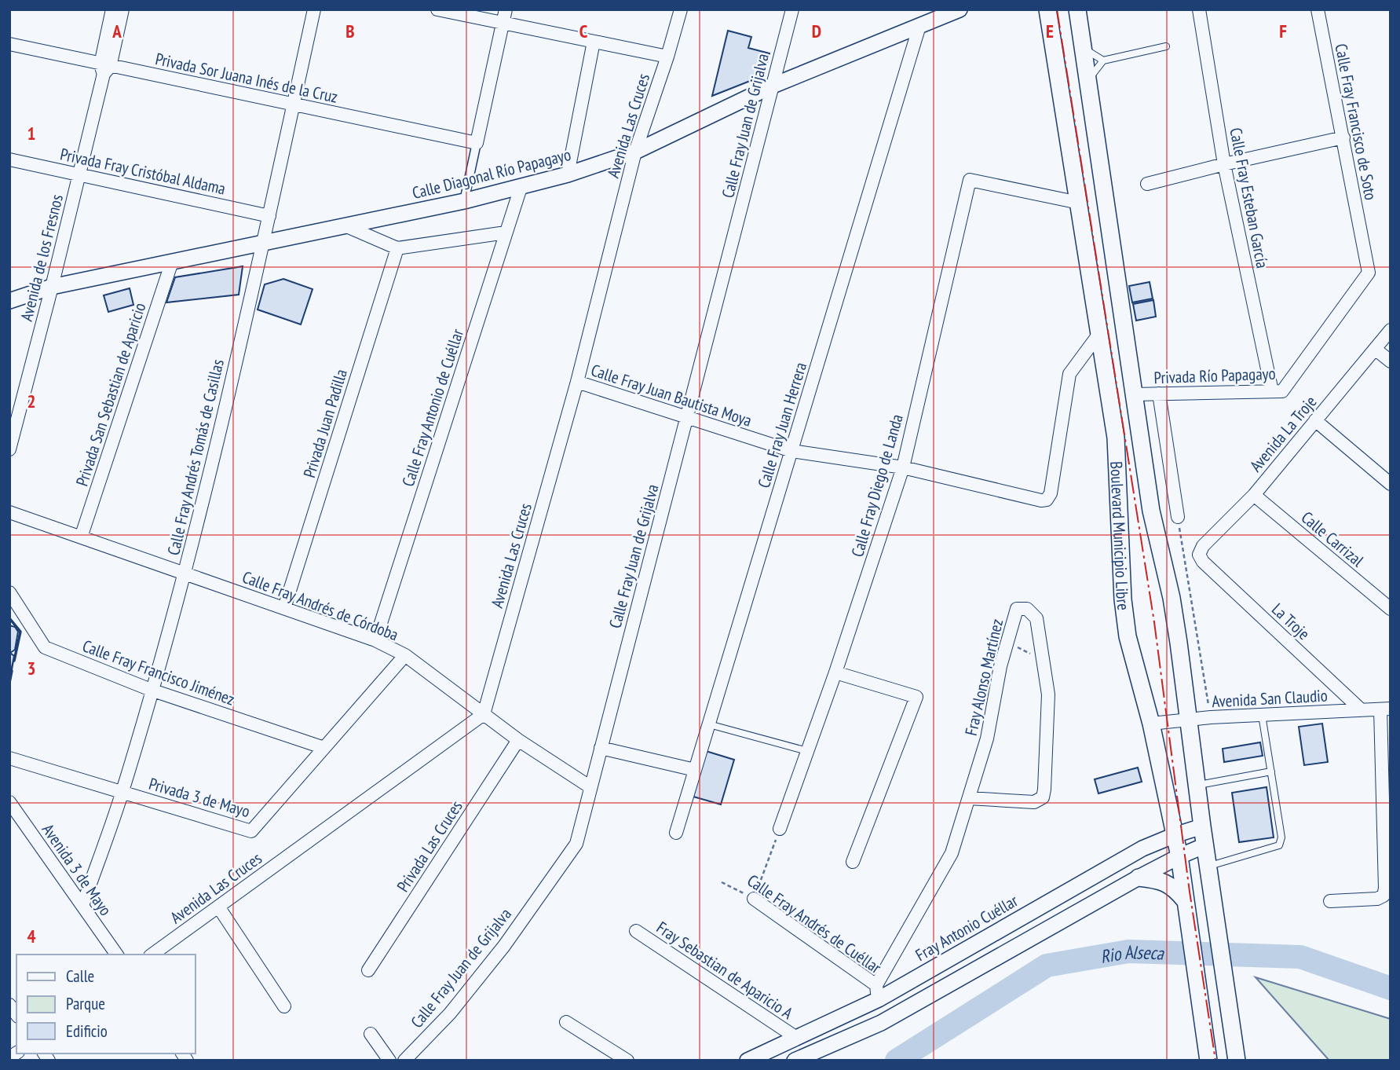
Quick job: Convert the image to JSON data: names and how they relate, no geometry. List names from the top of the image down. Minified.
{"streets":{"main road":["Boulevard Municipio Libre"],"street":["Privada Sor Juana Inés de la Cruz","Calle Fray Francisco de Soto","Avenida Las Cruces","Calle Fray Juan de Grijalva","Privada Fray Cristóbal Aldama","Calle Diagonal Río Papagayo","Calle Fray Esteban García","Avenida de los Fresnos","Privada Río Papagayo","Privada San Sebastian de Aparicio","Calle Fray Juan Bautista Moya","Calle Fray Antonio de Cuéllar","Privada Juan Padilla","Calle Fray Juan Herrera","Avenida La Troje","Calle Fray Andrés Tomás de Casillas","Calle Fray Diego de Landa","Calle Carrizal","Calle Fray Andrés de Córdoba","La Troje","Calle Fray Francisco Jiménez","Fray Alonso Martínez","Avenida San Claudio","Privada 3 de Mayo","Privada Las Cruces","Avenida 3 de Mayo","Calle Fray Andrés de Cuéllar","Fray Antonio Cuéllar","Fray Sebastian de Aparicio A"]},"crossings":[["Privada Sor Juana Inés de la Cruz","Avenida de los Fresnos"],["Privada Sor Juana Inés de la Cruz","Calle Fray Andrés Tomás de Casillas"],["Calle Fray Francisco de Soto","Privada Río Papagayo"],["Avenida Las Cruces","Calle Diagonal Río Papagayo"],["Avenida Las Cruces","Calle Fray Juan Bautista Moya"],["Avenida Las Cruces","Calle Fray Andrés de Córdoba"],["Calle Fray Juan de Grijalva","Calle Diagonal Río Papagayo"],["Calle Fray Juan de Grijalva","Calle Fray Juan Bautista Moya"],["Calle Fray Juan de Grijalva","Calle Fray Andrés de Córdoba"],["Privada Fray Cristóbal Aldama","Avenida de los Fresnos"],["Privada Fray Cristóbal Aldama","Calle Fray Andrés Tomás de Casillas"],["Calle Diagonal Río Papagayo","Avenida de los Fresnos"],["Calle Diagonal Río Papagayo","Privada San Sebastian de Aparicio"],["Calle Diagonal Río Papagayo","Calle Fray Antonio de Cuéllar"],["Calle Diagonal Río Papagayo","Calle Fray Juan Herrera"],["Calle Diagonal Río Papagayo","Calle Fray Andrés Tomás de Casillas"],["Calle Fray Esteban García","Privada Río Papagayo"],["Privada Río Papagayo","Boulevard Municipio Libre"],["Privada San Sebastian de Aparicio","Calle Fray Andrés de Córdoba"],["Calle Fray Juan Bautista Moya","Calle Fray Juan Herrera"],["Calle Fray Juan Bautista Moya","Calle Fray Diego de Landa"],["Calle Fray Juan Bautista Moya","Boulevard Municipio Libre"],["Calle Fray Antonio de Cuéllar","Calle Fray Andrés de Córdoba"],["Privada Juan Padilla","Calle Fray Andrés de Córdoba"],["Avenida La Troje","Calle Carrizal"],["Avenida La Troje","La Troje"],["Calle Fray Andrés Tomás de Casillas","Calle Fray Andrés de Córdoba"],["Calle Fray Andrés Tomás de Casillas","Calle Fray Francisco Jiménez"],["Calle Fray Andrés Tomás de Casillas","Privada 3 de Mayo"],["Calle Fray Andrés Tomás de Casillas","Avenida 3 de Mayo"],["Calle Fray Diego de Landa","Boulevard Municipio Libre"],["Boulevard Municipio Libre","Avenida San Claudio"],["Boulevard Municipio Libre","Fray Antonio Cuéllar"],["Calle Fray Andrés de Córdoba","Privada 3 de Mayo"],["Calle Fray Andrés de Córdoba","Privada Las Cruces"],["La Troje","Avenida San Claudio"],["Calle Fray Francisco Jiménez","Privada 3 de Mayo"],["Calle Fray Andrés de Cuéllar","Fray Antonio Cuéllar"],["Fray Antonio Cuéllar","Fray Sebastian de Aparicio A"]],"water":["Rio Alseca"],"legend":["Calle","Parque","Edificio"],"grid":{"columns":["A","B","C","D","E","F"],"rows":["1","2","3","4"]}}
